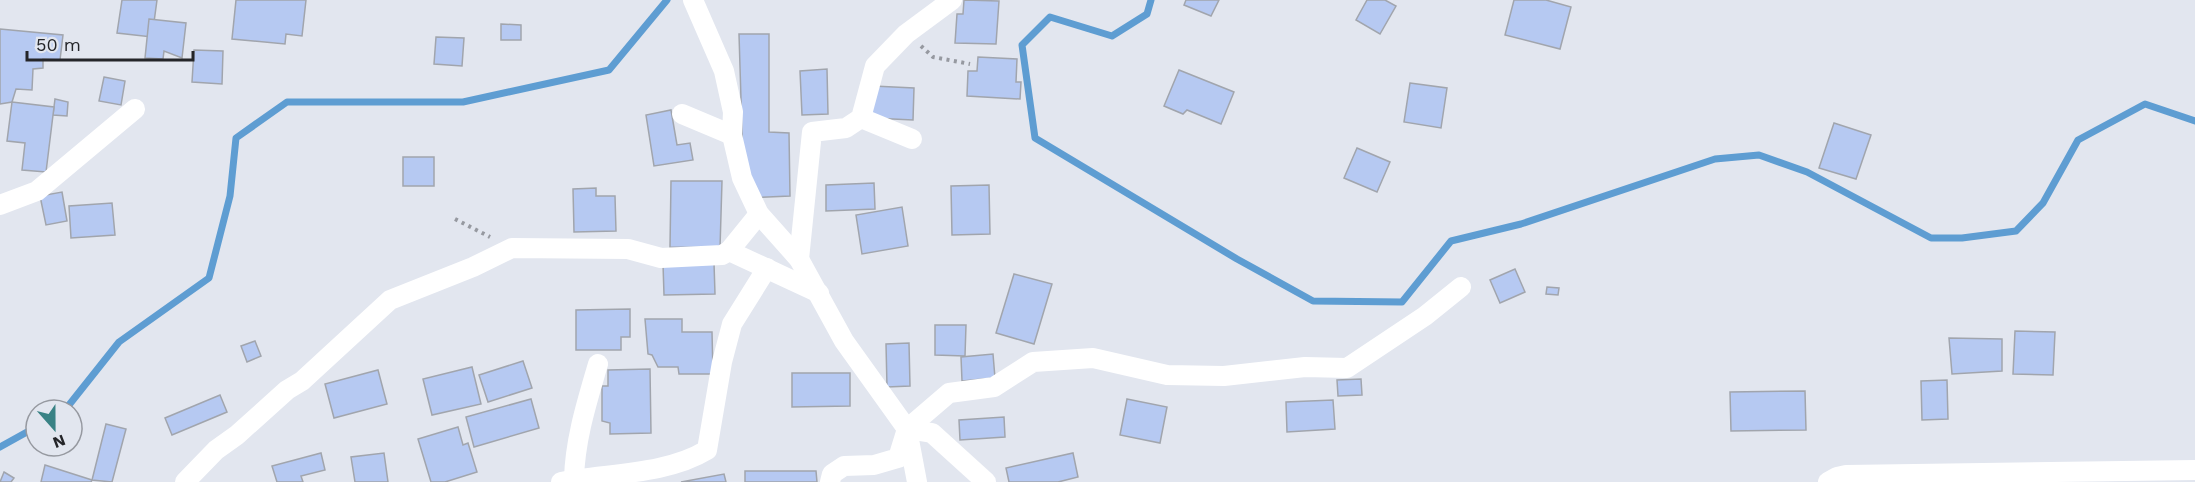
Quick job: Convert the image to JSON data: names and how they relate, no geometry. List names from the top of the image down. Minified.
{"scale_bar":"50 m","north":"bottom"}
